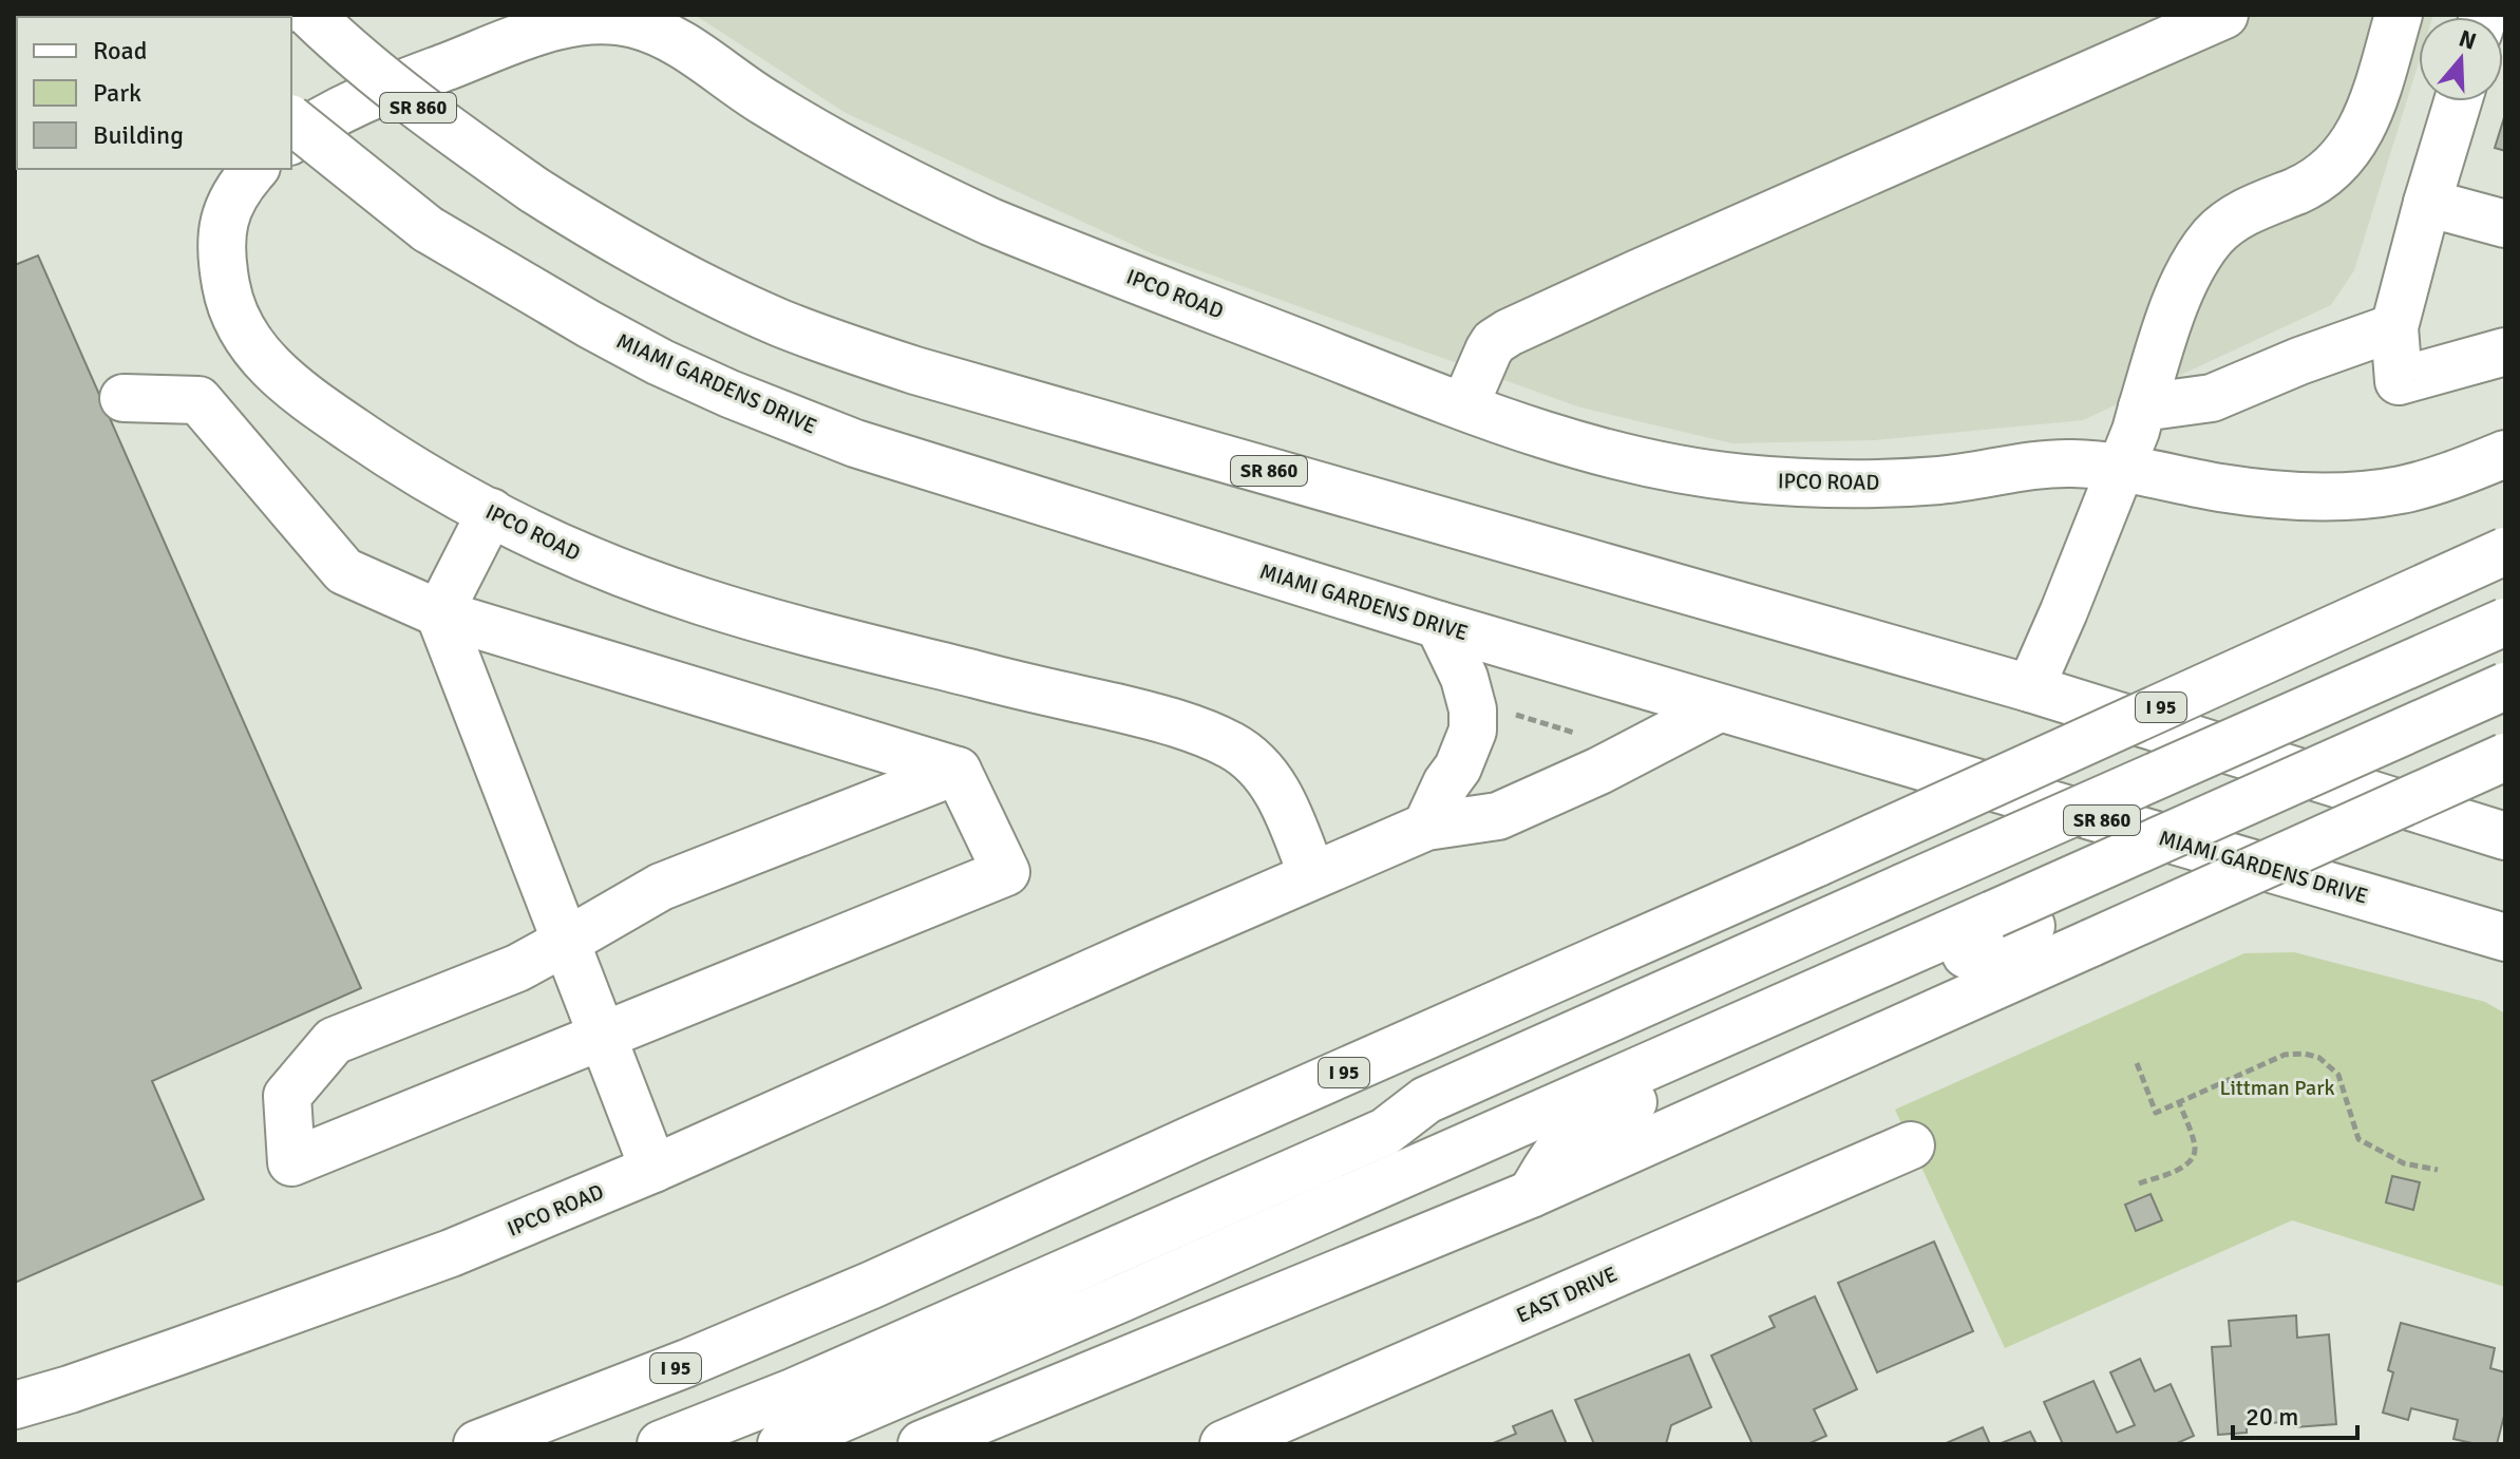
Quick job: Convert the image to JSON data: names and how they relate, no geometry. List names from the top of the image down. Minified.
{"streets":{"main road":["SR 860","IPCO ROAD","MIAMI GARDENS DRIVE","I 95","EAST DRIVE"]},"crossings":[["IPCO ROAD","MIAMI GARDENS DRIVE"]],"parks":["Littman Park"],"legend":["Road","Park","Building"],"scale_bar":"20 m","north":"top"}
